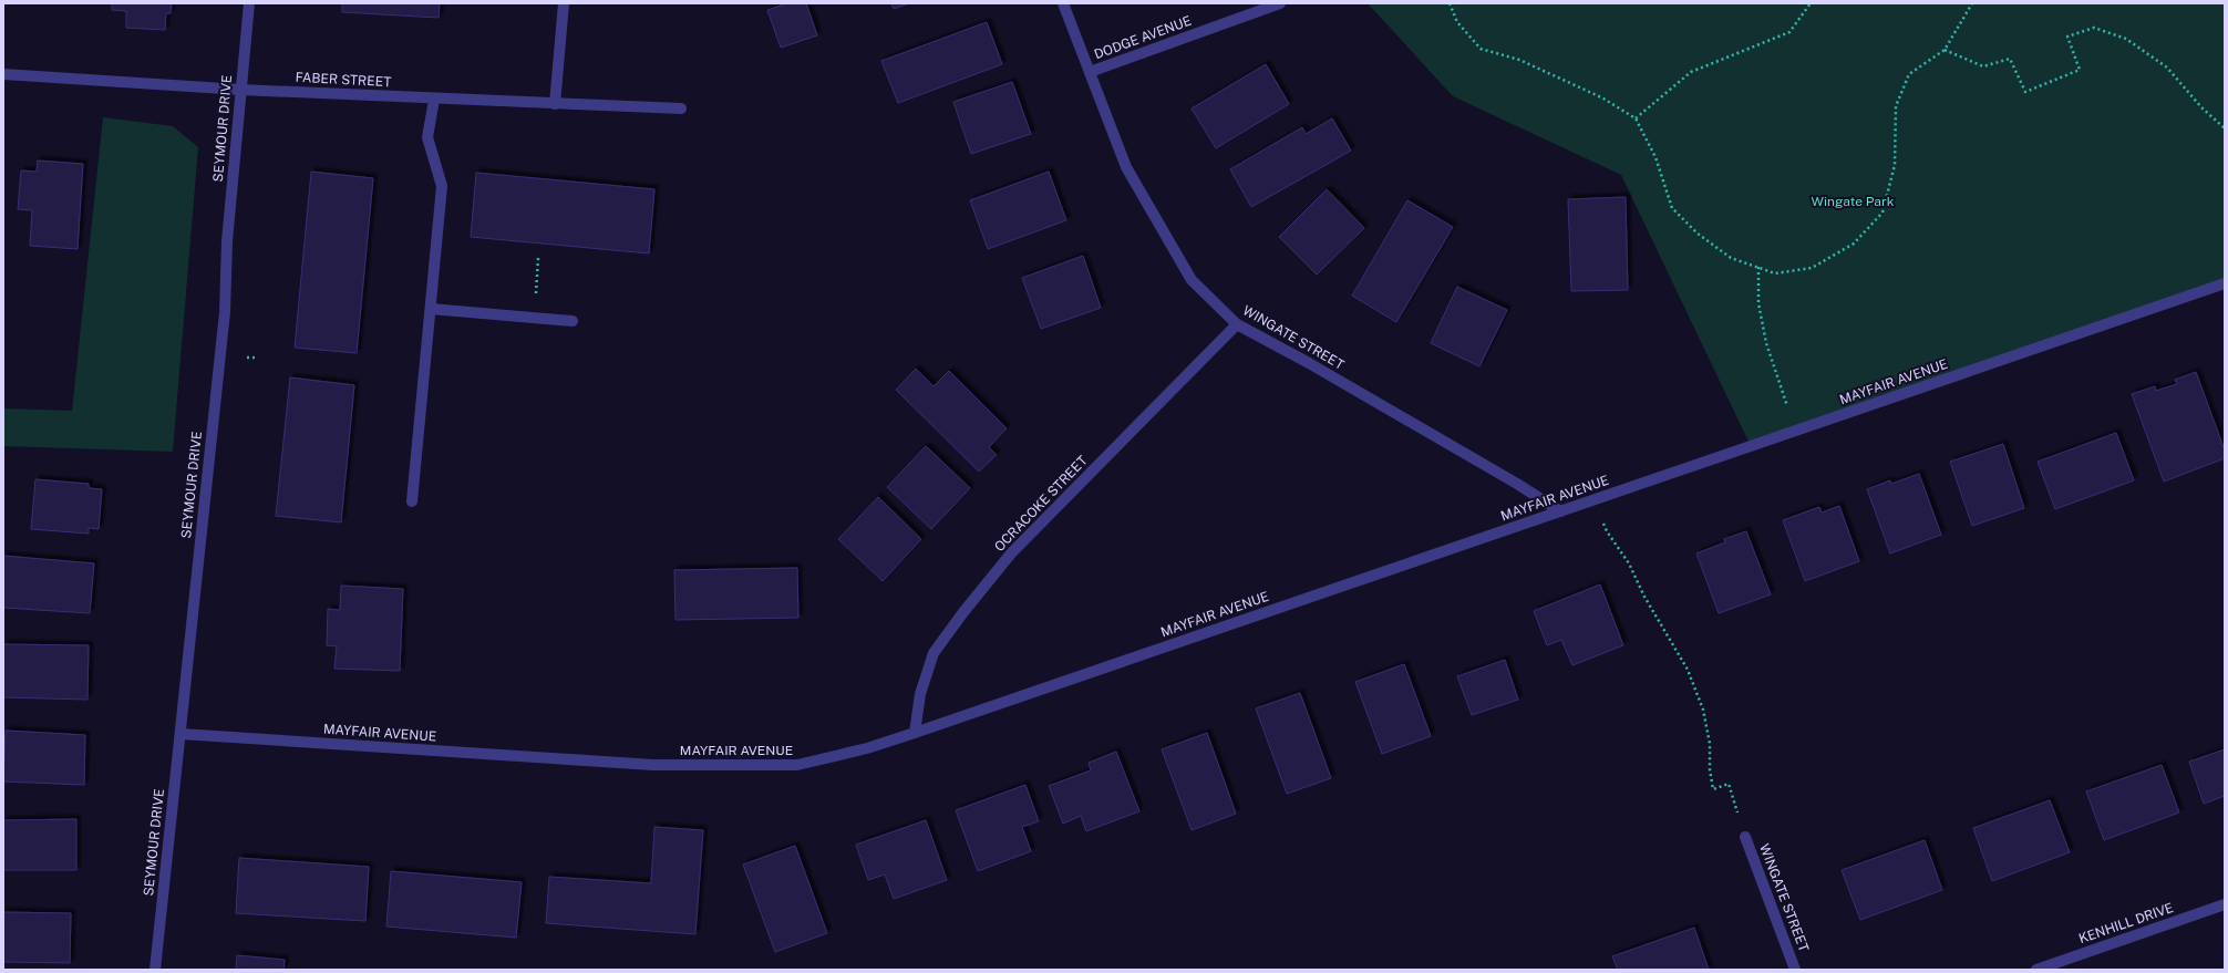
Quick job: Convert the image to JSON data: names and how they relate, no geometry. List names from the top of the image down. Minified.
{"streets":{"street":["DODGE AVENUE","FABER STREET","SEYMOUR DRIVE","WINGATE STREET","MAYFAIR AVENUE","OCRACOKE STREET","KENHILL DRIVE"]},"crossings":[["DODGE AVENUE","WINGATE STREET"],["FABER STREET","SEYMOUR DRIVE"],["SEYMOUR DRIVE","MAYFAIR AVENUE"],["WINGATE STREET","MAYFAIR AVENUE"],["WINGATE STREET","OCRACOKE STREET"],["MAYFAIR AVENUE","OCRACOKE STREET"]],"parks":["Wingate Park"]}
